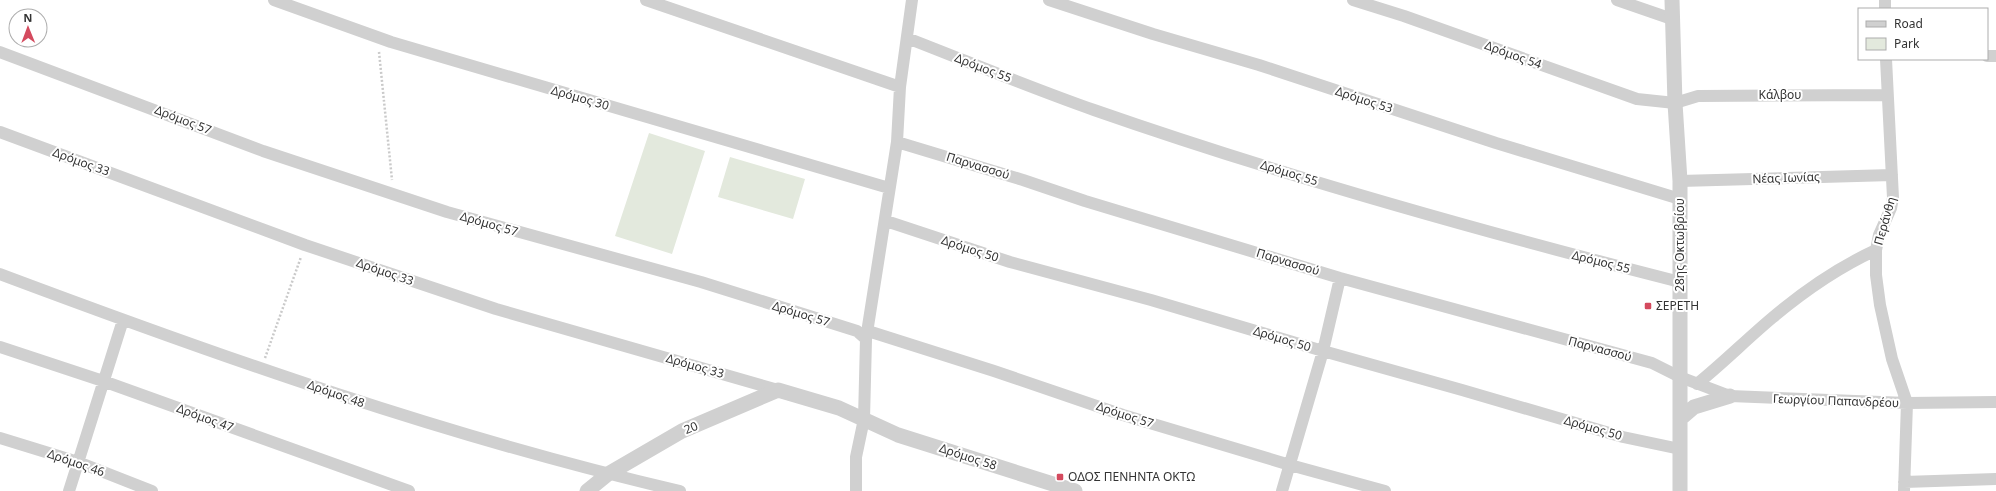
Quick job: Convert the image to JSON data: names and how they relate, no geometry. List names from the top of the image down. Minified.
{"streets":{"street":["Δρόμος 54","Δρόμος 55","Κάλβου","Δρόμος 30","Δρόμος 53","Δρόμος 57","Δρόμος 33","Παρνασσού","Νέας Ιωνίας","Περάνθη","28ης Οκτωβρίου","Δρόμος 50","Δρόμος 48","Γεωργίου Παπανδρέου","Δρόμος 47","20","Δρόμος 58","Δρόμος 46"]},"crossings":[["Δρόμος 54","Κάλβου"],["Δρόμος 54","28ης Οκτωβρίου"],["Δρόμος 55","28ης Οκτωβρίου"],["Κάλβου","Περάνθη"],["Κάλβου","28ης Οκτωβρίου"],["Δρόμος 53","28ης Οκτωβρίου"],["Δρόμος 33","20"],["Δρόμος 33","Δρόμος 58"],["Παρνασσού","28ης Οκτωβρίου"],["Παρνασσού","Γεωργίου Παπανδρέου"],["Νέας Ιωνίας","Περάνθη"],["Νέας Ιωνίας","28ης Οκτωβρίου"],["Περάνθη","Γεωργίου Παπανδρέου"],["28ης Οκτωβρίου","Δρόμος 50"],["28ης Οκτωβρίου","Γεωργίου Παπανδρέου"],["Δρόμος 48","20"],["20","Δρόμος 58"]],"places":{"transit":["ΣΕΡΕΤΗ","ΟΔΟΣ ΠΕΝΗΝΤΑ ΟΚΤΩ"]},"legend":["Road","Park"],"north":"top"}
